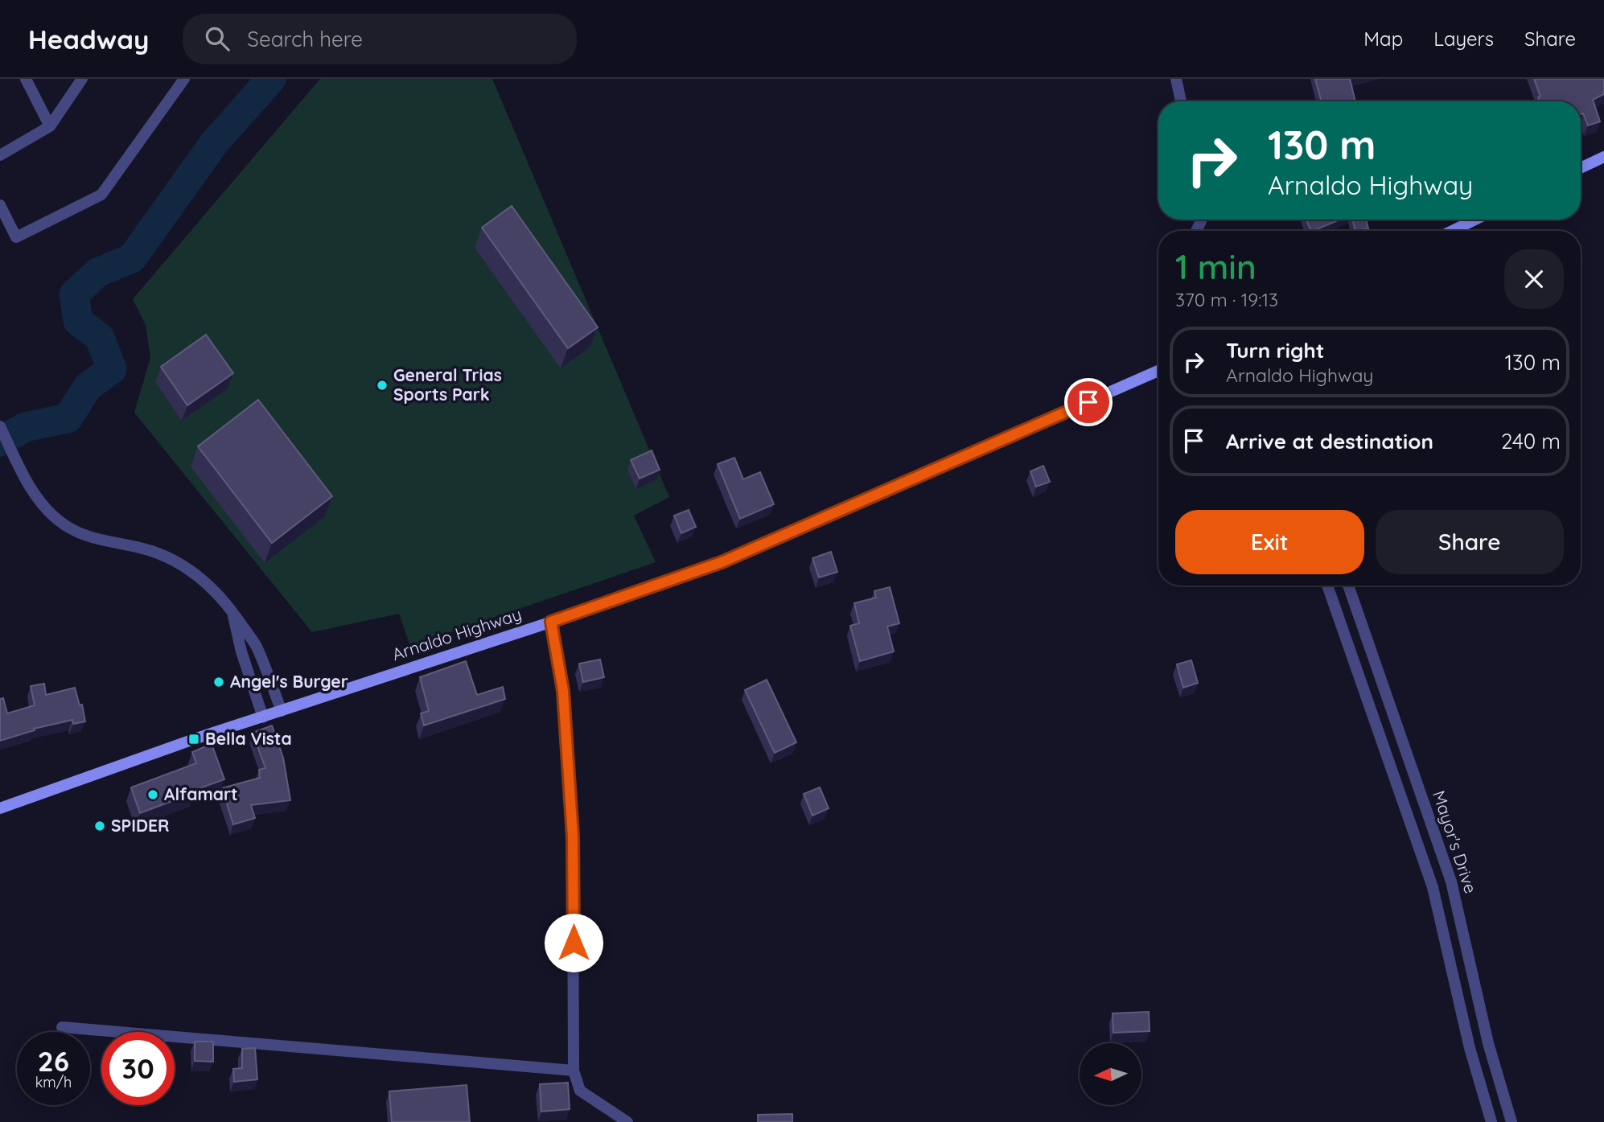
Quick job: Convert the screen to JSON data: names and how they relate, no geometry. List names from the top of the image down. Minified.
{"streets":{"main road":["Arnaldo Highway"],"street":["Mayor's Drive"]},"places":{"other":["General Trias Sports Park","Angel's Burger","Alfamart","SPIDER"],"transit":["Bella Vista"]},"north":"left","page":{"header":"Headway","search":"Search here","nav":["Map","Layers","Share"],"turn":["130 m","Arnaldo Highway"],"heading":["1 min","370 m · 19:13"],"list":[{"name":"Turn right","note":"Arnaldo Highway","value":"130 m"},{"name":"Arrive at destination","value":"240 m"}],"buttons":["Exit","Share"],"speed":"26 km/h","limit":"30"}}
